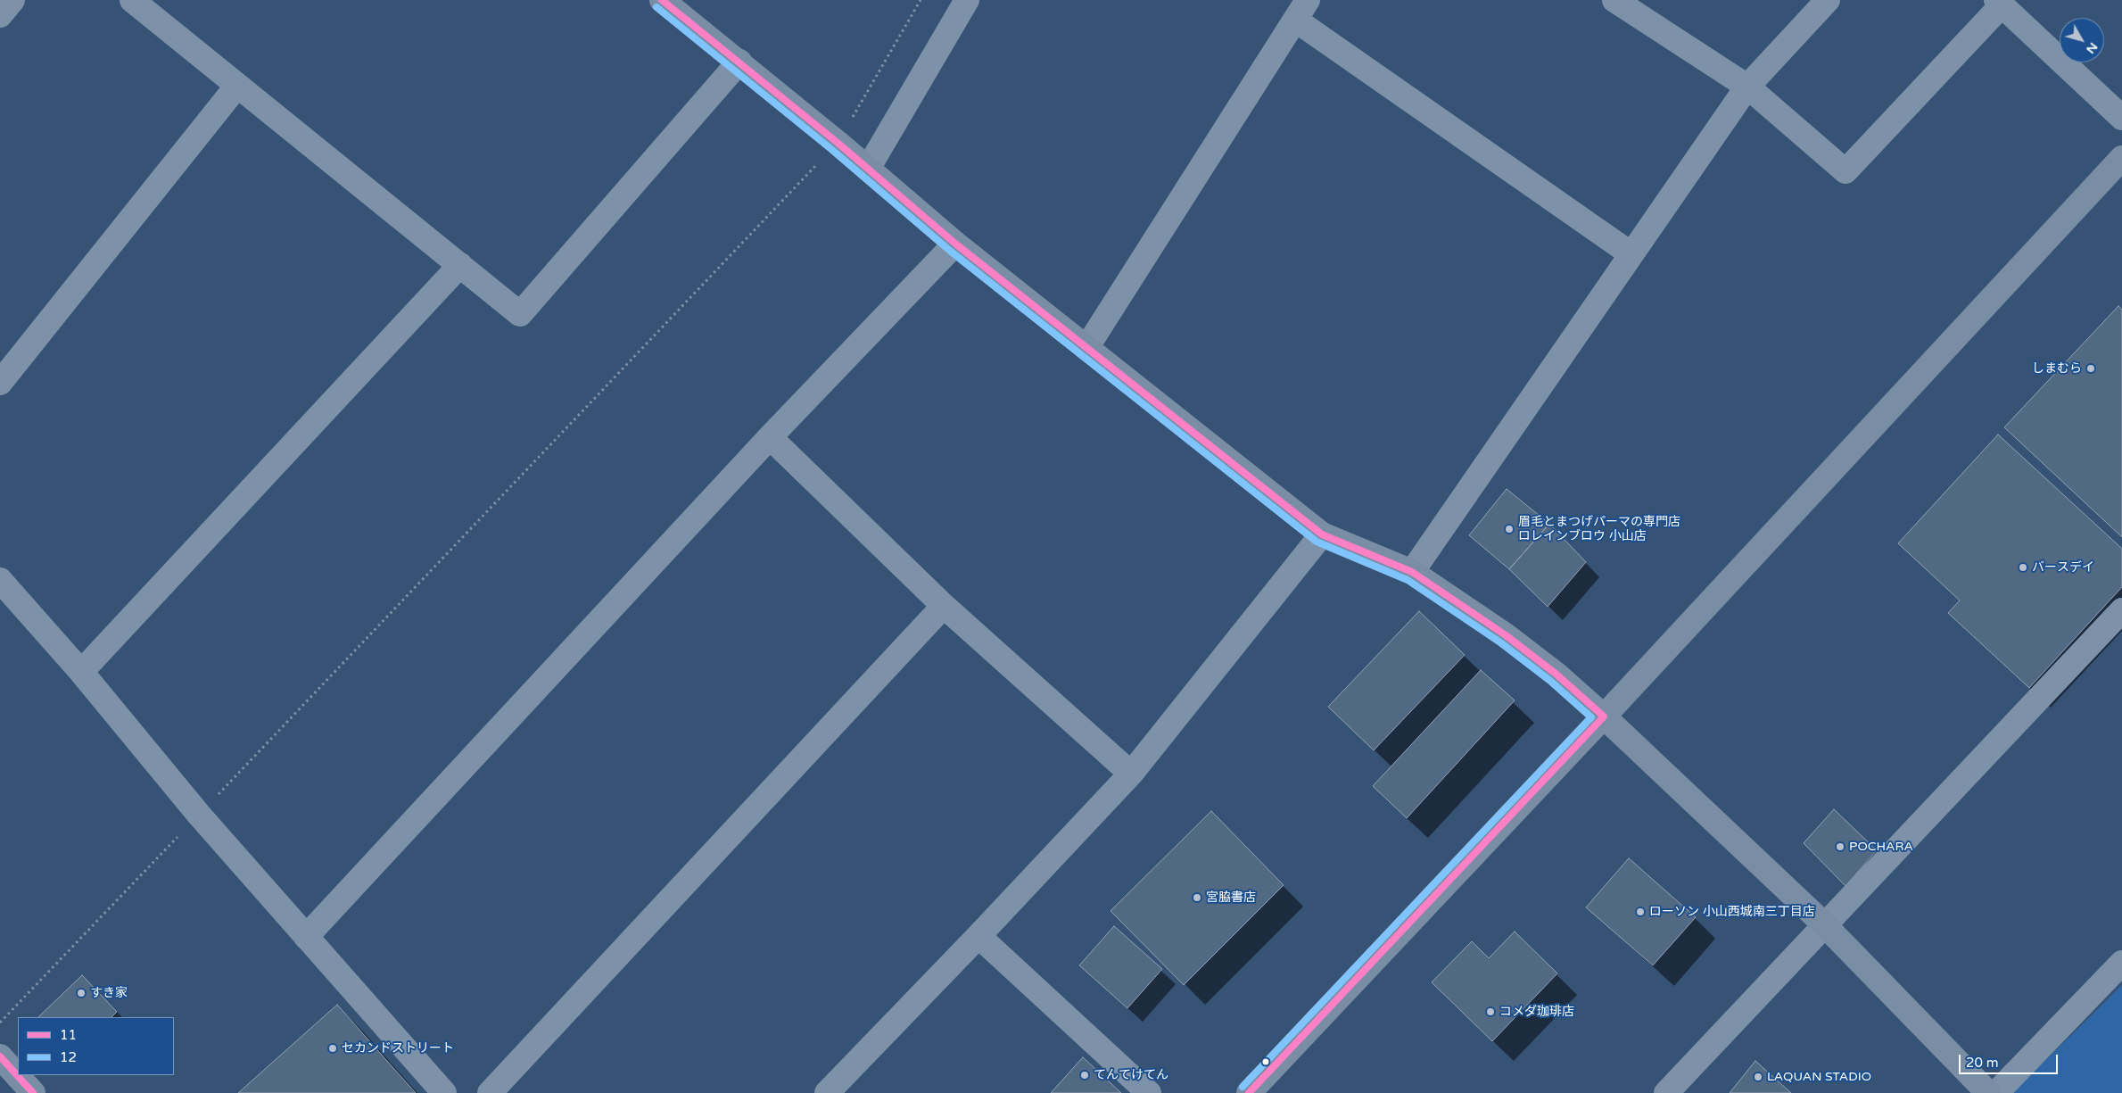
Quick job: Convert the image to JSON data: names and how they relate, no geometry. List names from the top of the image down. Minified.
{"places":["しまむら","眉毛とまつげパーマの専門店 ロレインブロウ 小山店","バースデイ","POCHARA","宮脇書店","ローソン 小山西城南三丁目店","すき家","コメダ珈琲店","セカンドストリート","てんてけてん","LAQUAN STADIO"],"lines":["transit line 11","transit line 12"],"legend":["11","12"],"scale_bar":"20 m","north":"bottom right"}
